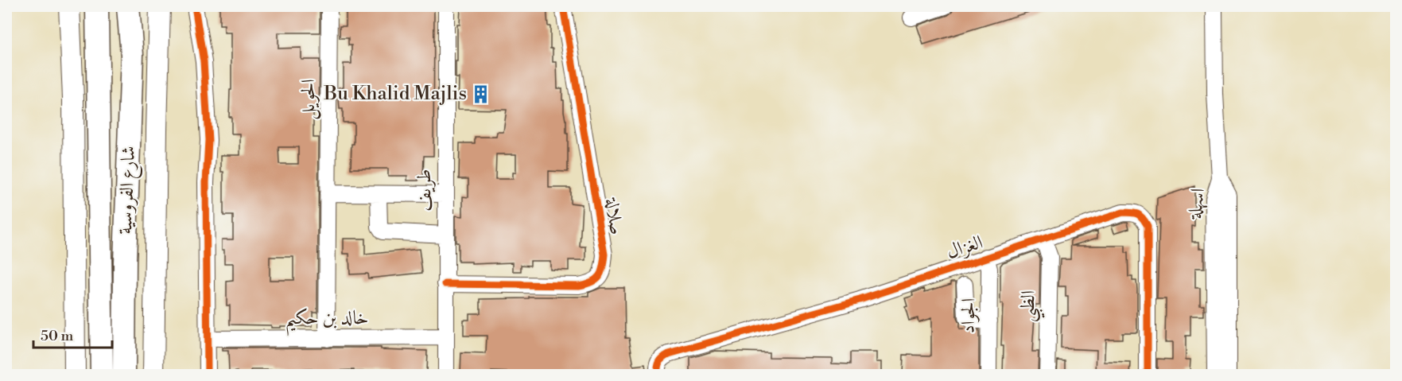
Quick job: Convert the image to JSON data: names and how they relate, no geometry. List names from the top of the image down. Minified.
{"streets":{"highway":["شارع الفروسية"],"street":["الحويل","طريف","اسهلة","صلالة","الغزال","الظبي","الجواد","خالد بن حكيم"]},"crossings":[["الحويل","خالد بن حكيم"],["طريف","صلالة"],["طريف","خالد بن حكيم"],["الغزال","الظبي"],["الغزال","الجواد"]],"places":{"building":["Bu Khalid Majlis"]},"scale_bar":"50 m"}
